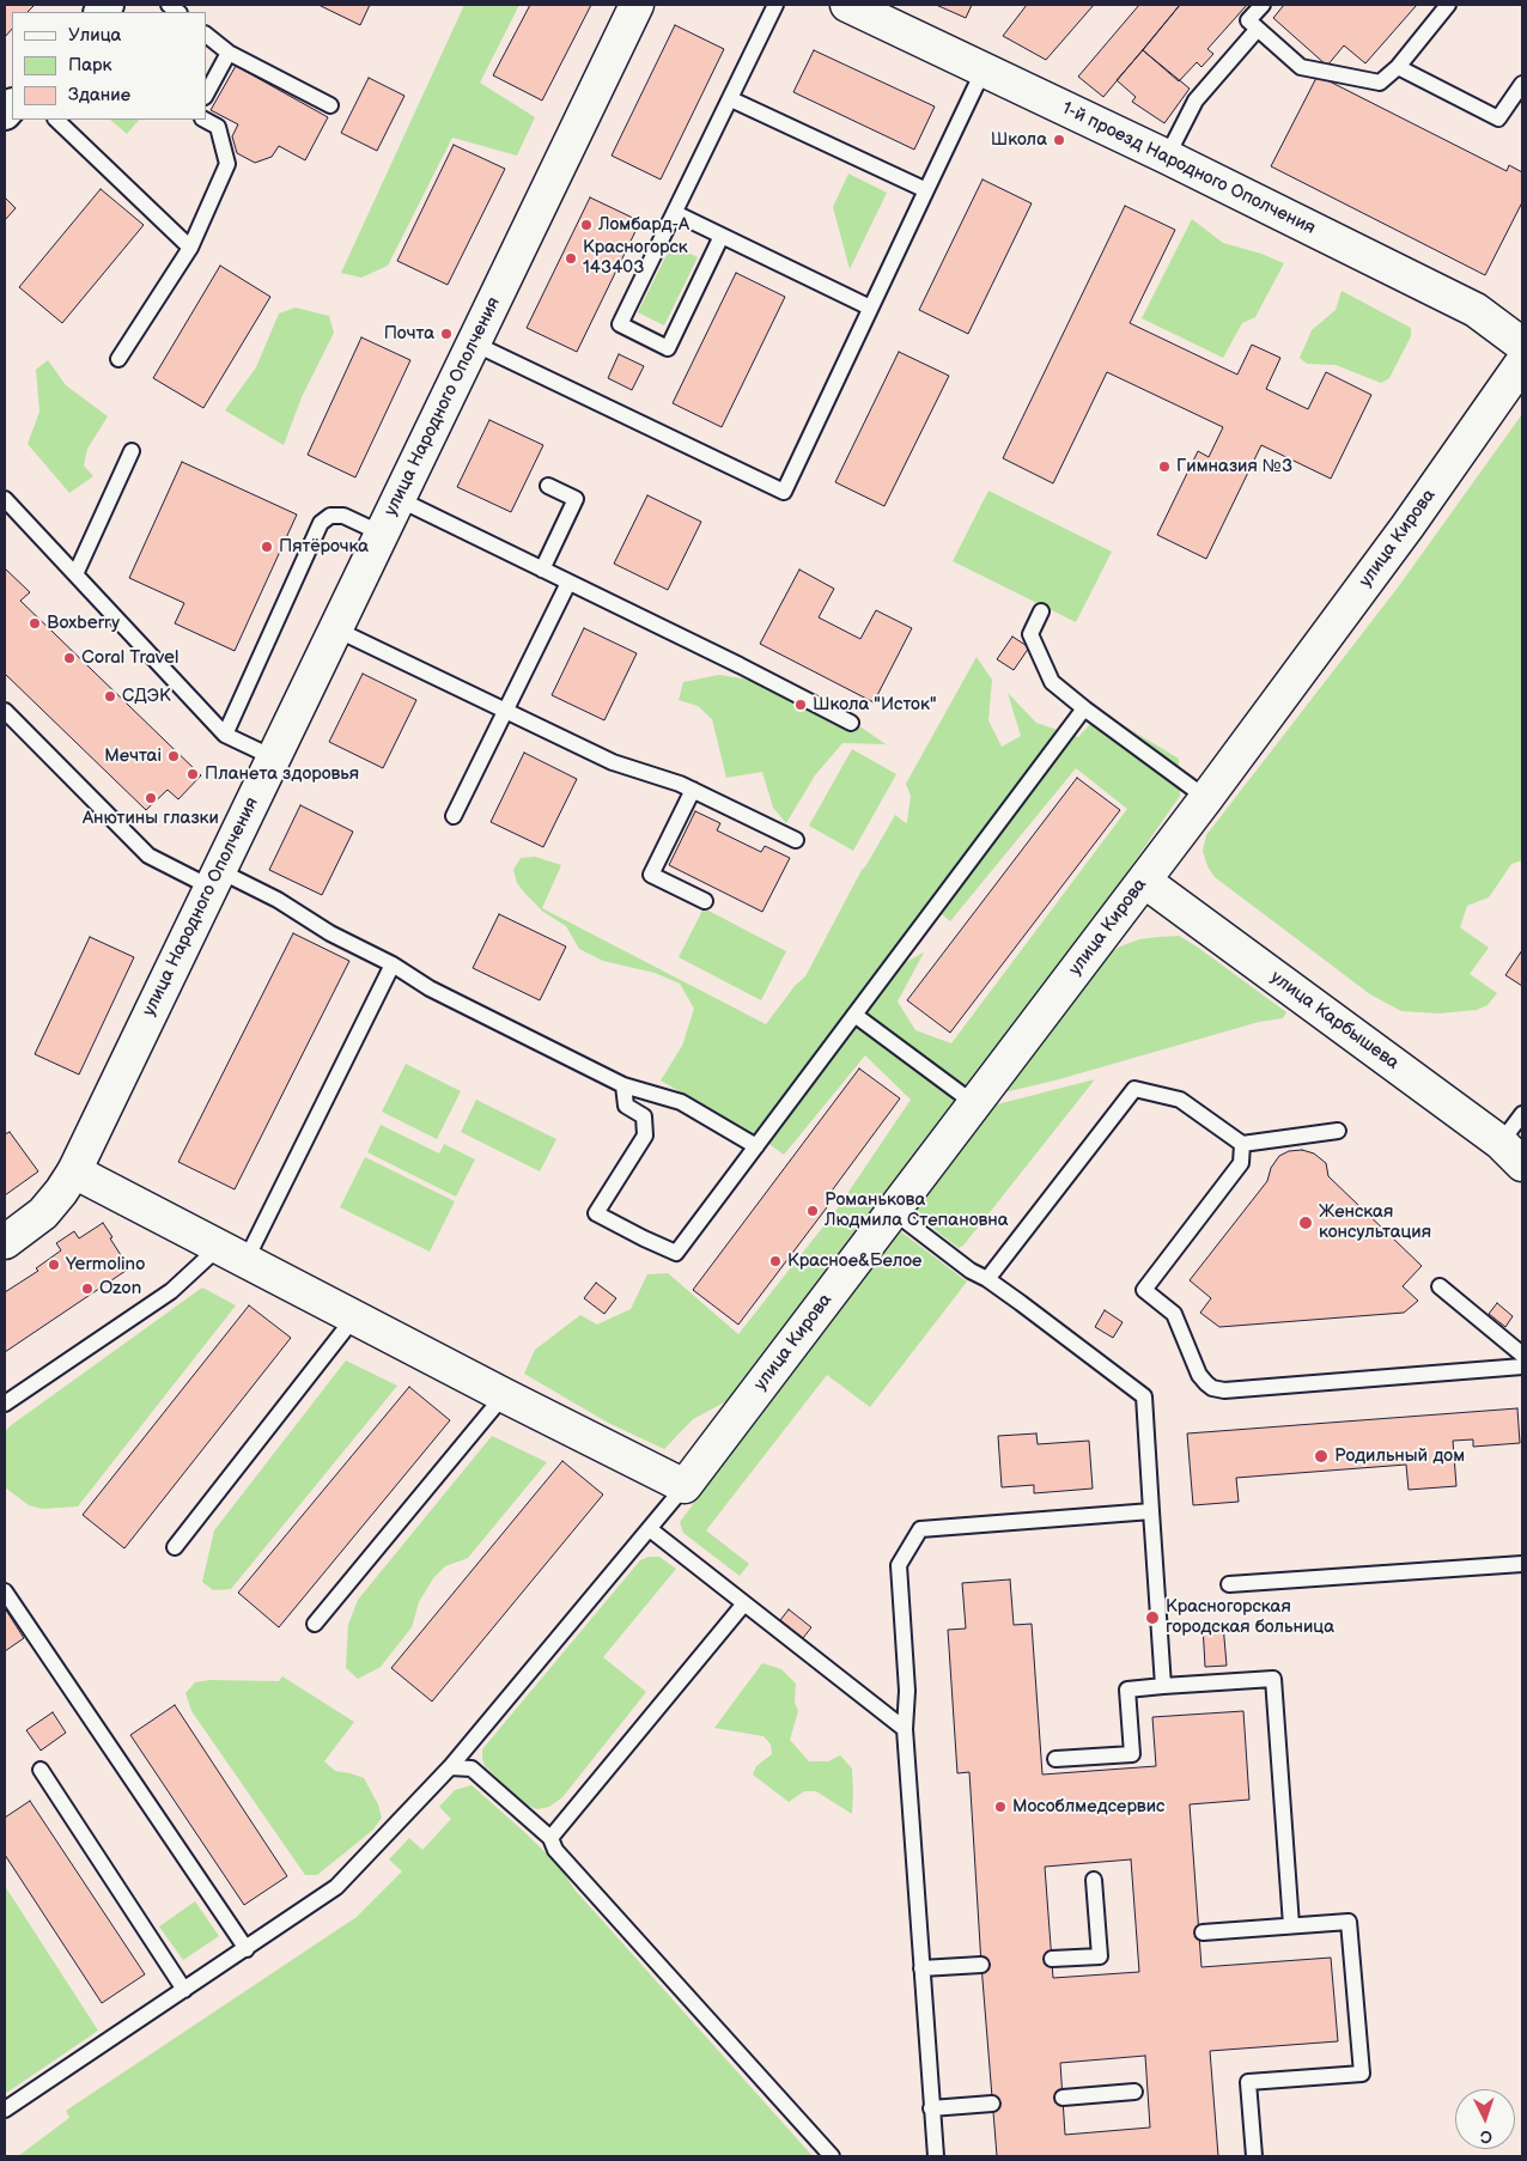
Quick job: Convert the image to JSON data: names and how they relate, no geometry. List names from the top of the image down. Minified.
{"streets":{"street":["1-й проезд Народного Ополчения","улица Народного Ополчения","улица Кирова","улица Карбышева"]},"crossings":[["улица Кирова","улица Карбышева"]],"places":["Школа","Ломбард-А","Красногорск 143403","Почта","Гимназия №3","Пятёрочка","Boxberry","Coral Travel","СДЭК","Школа \"Исток\"","Мечтаi","Планета здоровья","Анютины глазки","Романькова Людмила Степановна","Женская консультация","Красное&Белое","Yermolino","Ozon","Родильный дом","Красногорская городская больница","Мособлмедсервис"],"legend":["Улица","Парк","Здание"],"north":"bottom"}
